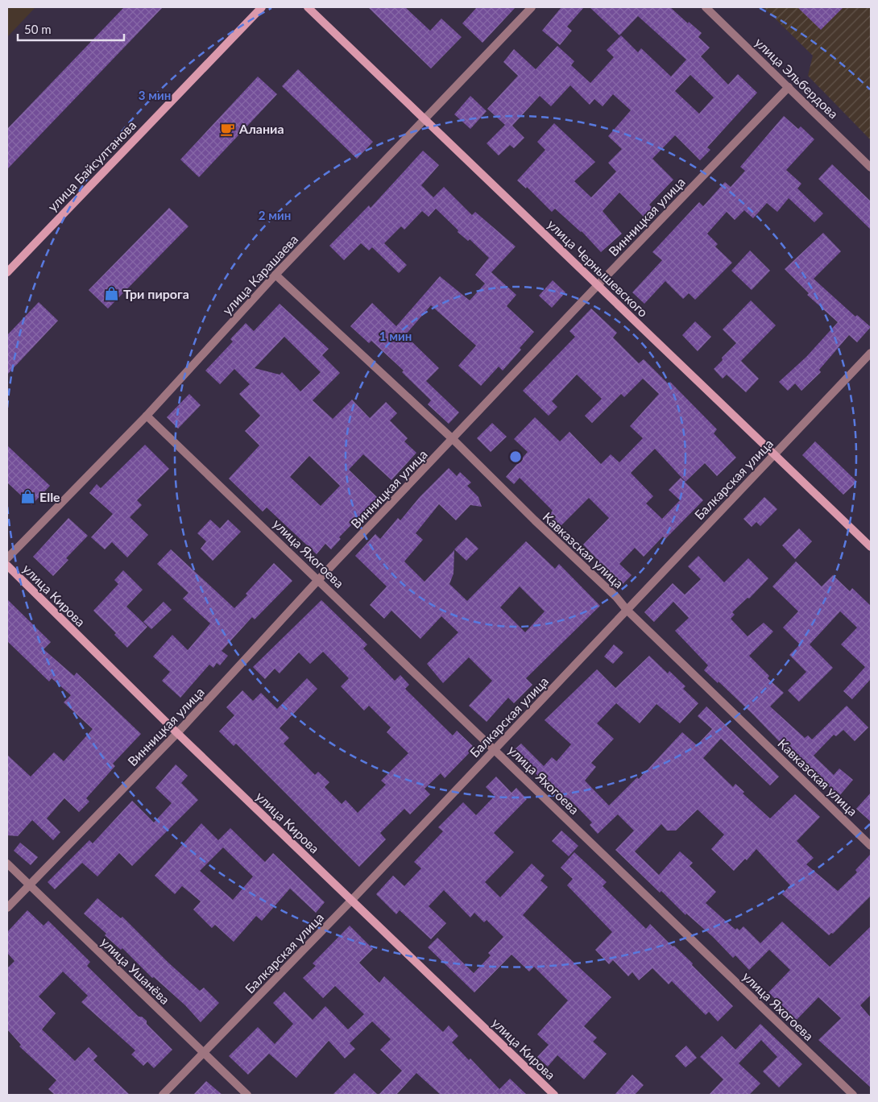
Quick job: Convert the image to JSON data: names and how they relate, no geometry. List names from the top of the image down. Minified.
{"streets":{"street":["улица Эльбердова","улица Байсултанова","Винницкая улица","улица Чернышевского","улица Карашаева","Балкарская улица","Кавказская улица","улица Яхогоева","улица Кирова","улица Ушанёва"]},"crossings":[["улица Эльбердова","Винницкая улица"],["Винницкая улица","улица Чернышевского"],["Винницкая улица","Кавказская улица"],["Винницкая улица","улица Яхогоева"],["Винницкая улица","улица Кирова"],["Винницкая улица","улица Ушанёва"],["улица Чернышевского","улица Карашаева"],["улица Чернышевского","Балкарская улица"],["улица Карашаева","Кавказская улица"],["улица Карашаева","улица Яхогоева"],["Балкарская улица","Кавказская улица"],["Балкарская улица","улица Яхогоева"],["Балкарская улица","улица Кирова"],["Балкарская улица","улица Ушанёва"]],"places":{"cafe":["Аланиа"],"shop":["Три пирога","Elle"]},"scale_bar":"50 m","rings":["3 мин","2 мин","1 мин"]}
